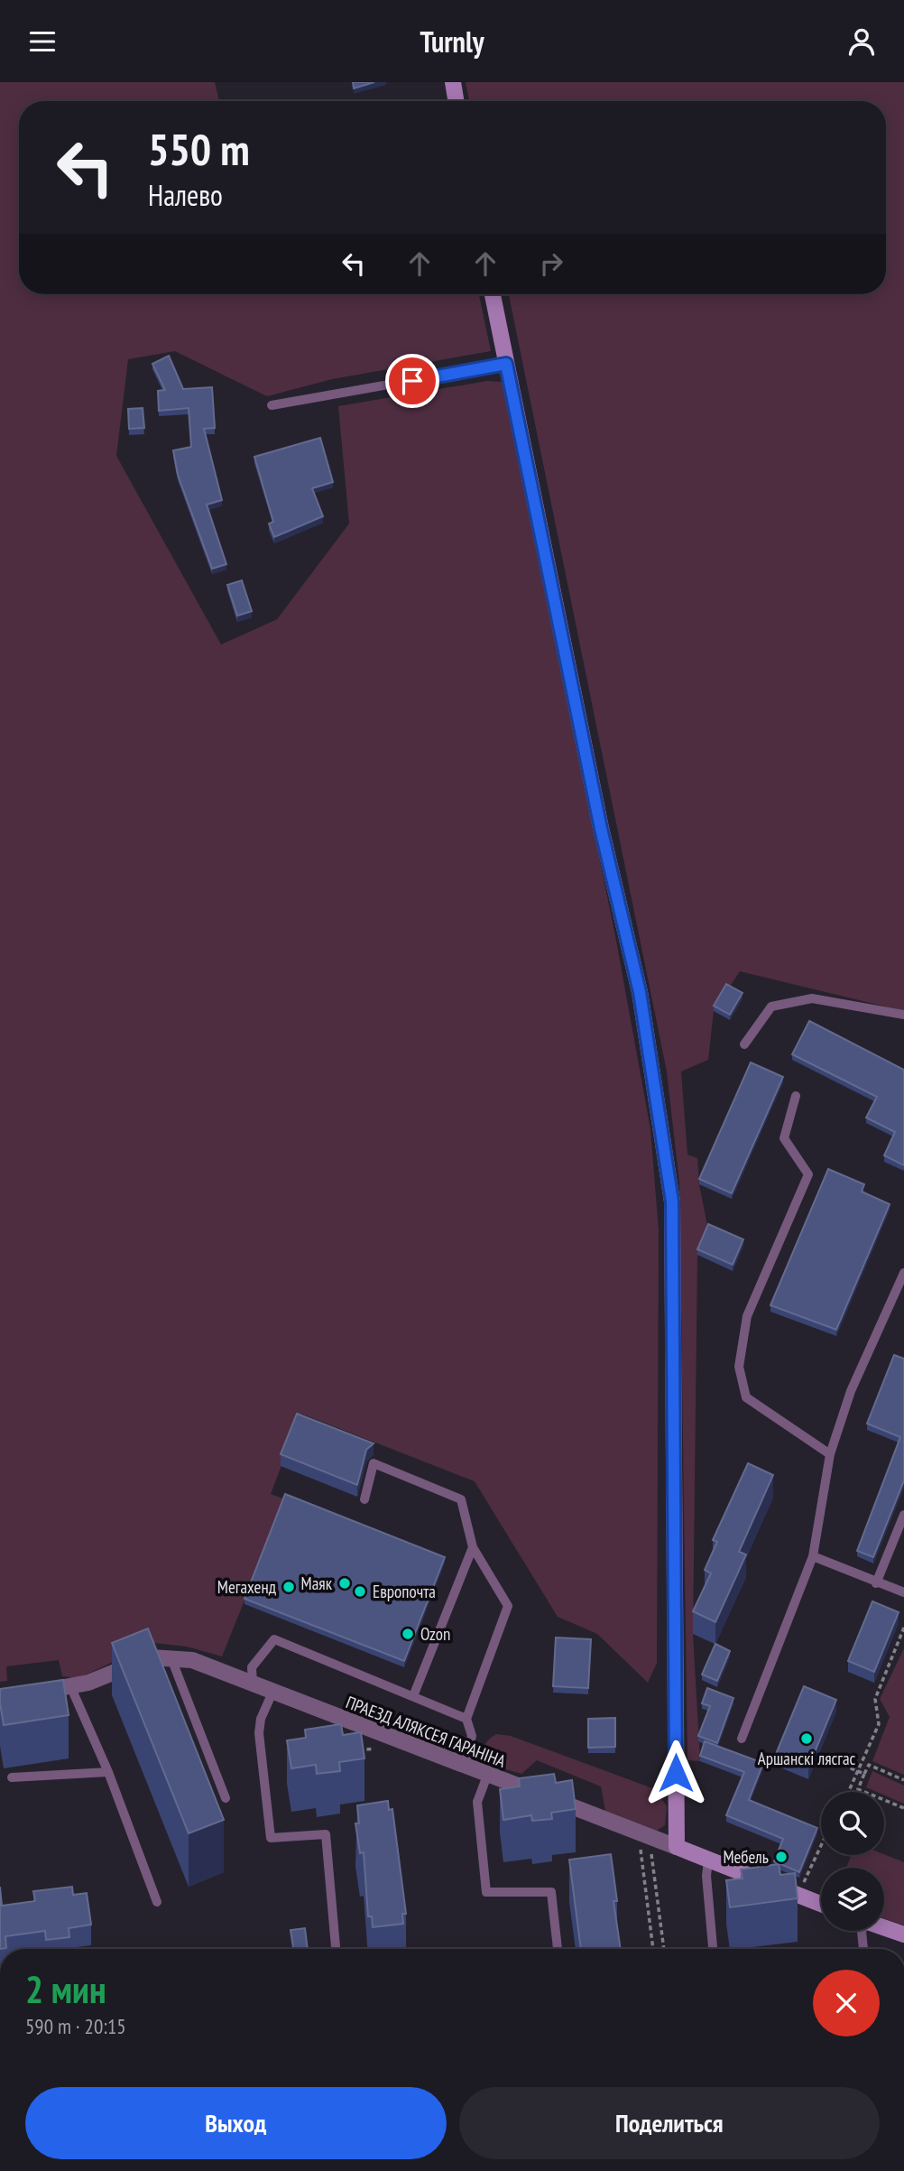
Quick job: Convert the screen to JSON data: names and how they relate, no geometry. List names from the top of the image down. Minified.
{"streets":{"street":["ПРАЕЗД АЛЯКСЕЯ ГАРАНІНА"]},"places":["Маяк","Мегахенд","Европочта","Ozon","Аршанскі лясгас","Мебель"],"page":{"header":"Turnly","turn":["550 m","Налево"],"heading":["2 мин","590 m · 20:15"],"buttons":["Выход","Поделиться"]}}
